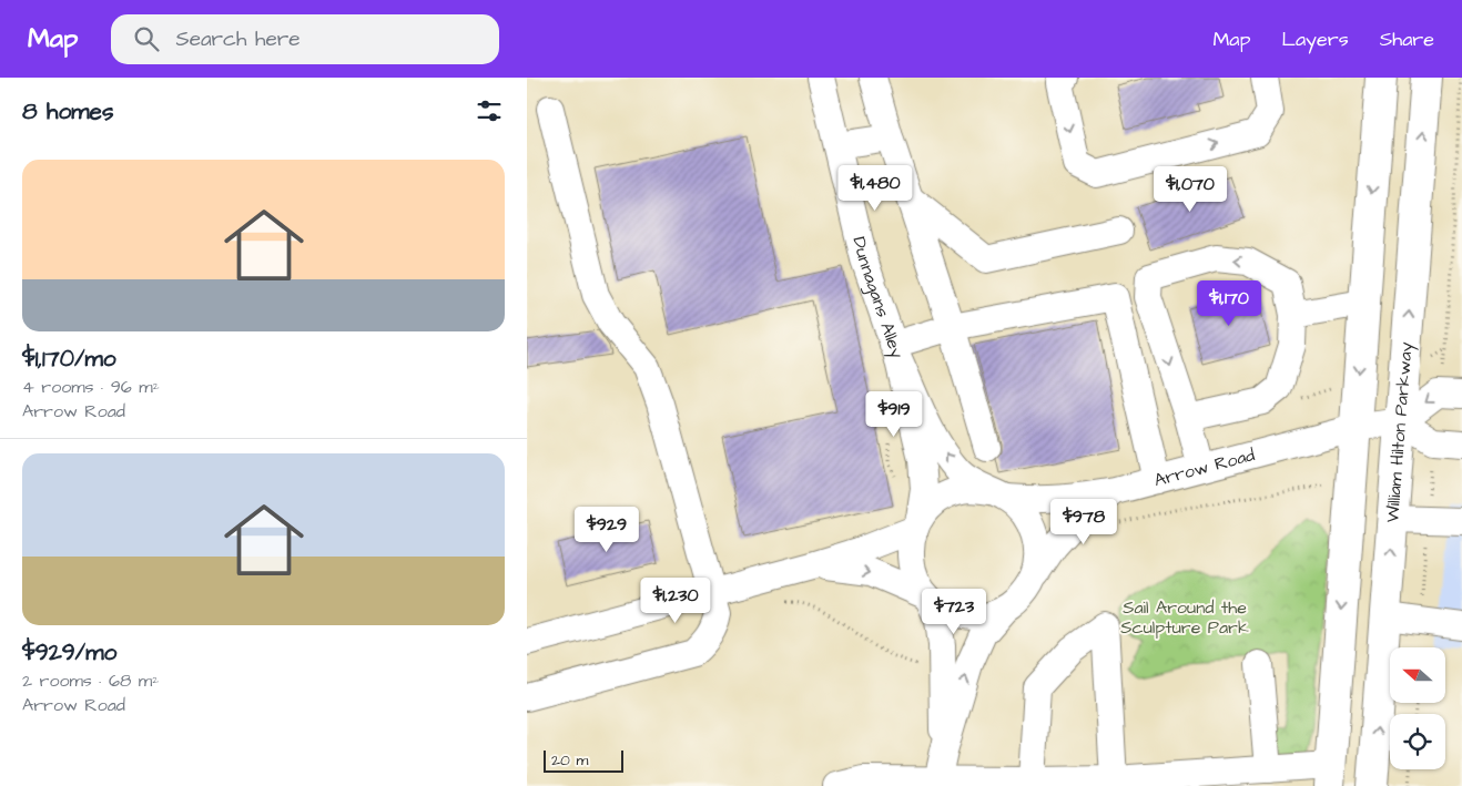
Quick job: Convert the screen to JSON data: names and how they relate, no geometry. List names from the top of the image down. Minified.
{"streets":{"highway":["William Hilton Parkway"],"street":["Dunnagans Alley","Arrow Road"]},"crossings":[["Dunnagans Alley","Arrow Road"],["William Hilton Parkway","Arrow Road"]],"parks":["Sail Around the Sculpture Park"],"scale_bar":"20 m","north":"left","page":{"header":"Map","search":"Search here","nav":["Map","Layers","Share"],"heading":"8 homes","list":[{"name":"$1,170/mo","note":"4 rooms · 96 m² · Arrow Road"},{"name":"$929/mo","note":"2 rooms · 68 m² · Arrow Road"}],"price":["$1,480","$1,070","$1,170","$919","$978","$929","$1,230","$723"],"scale":"20 m"}}
